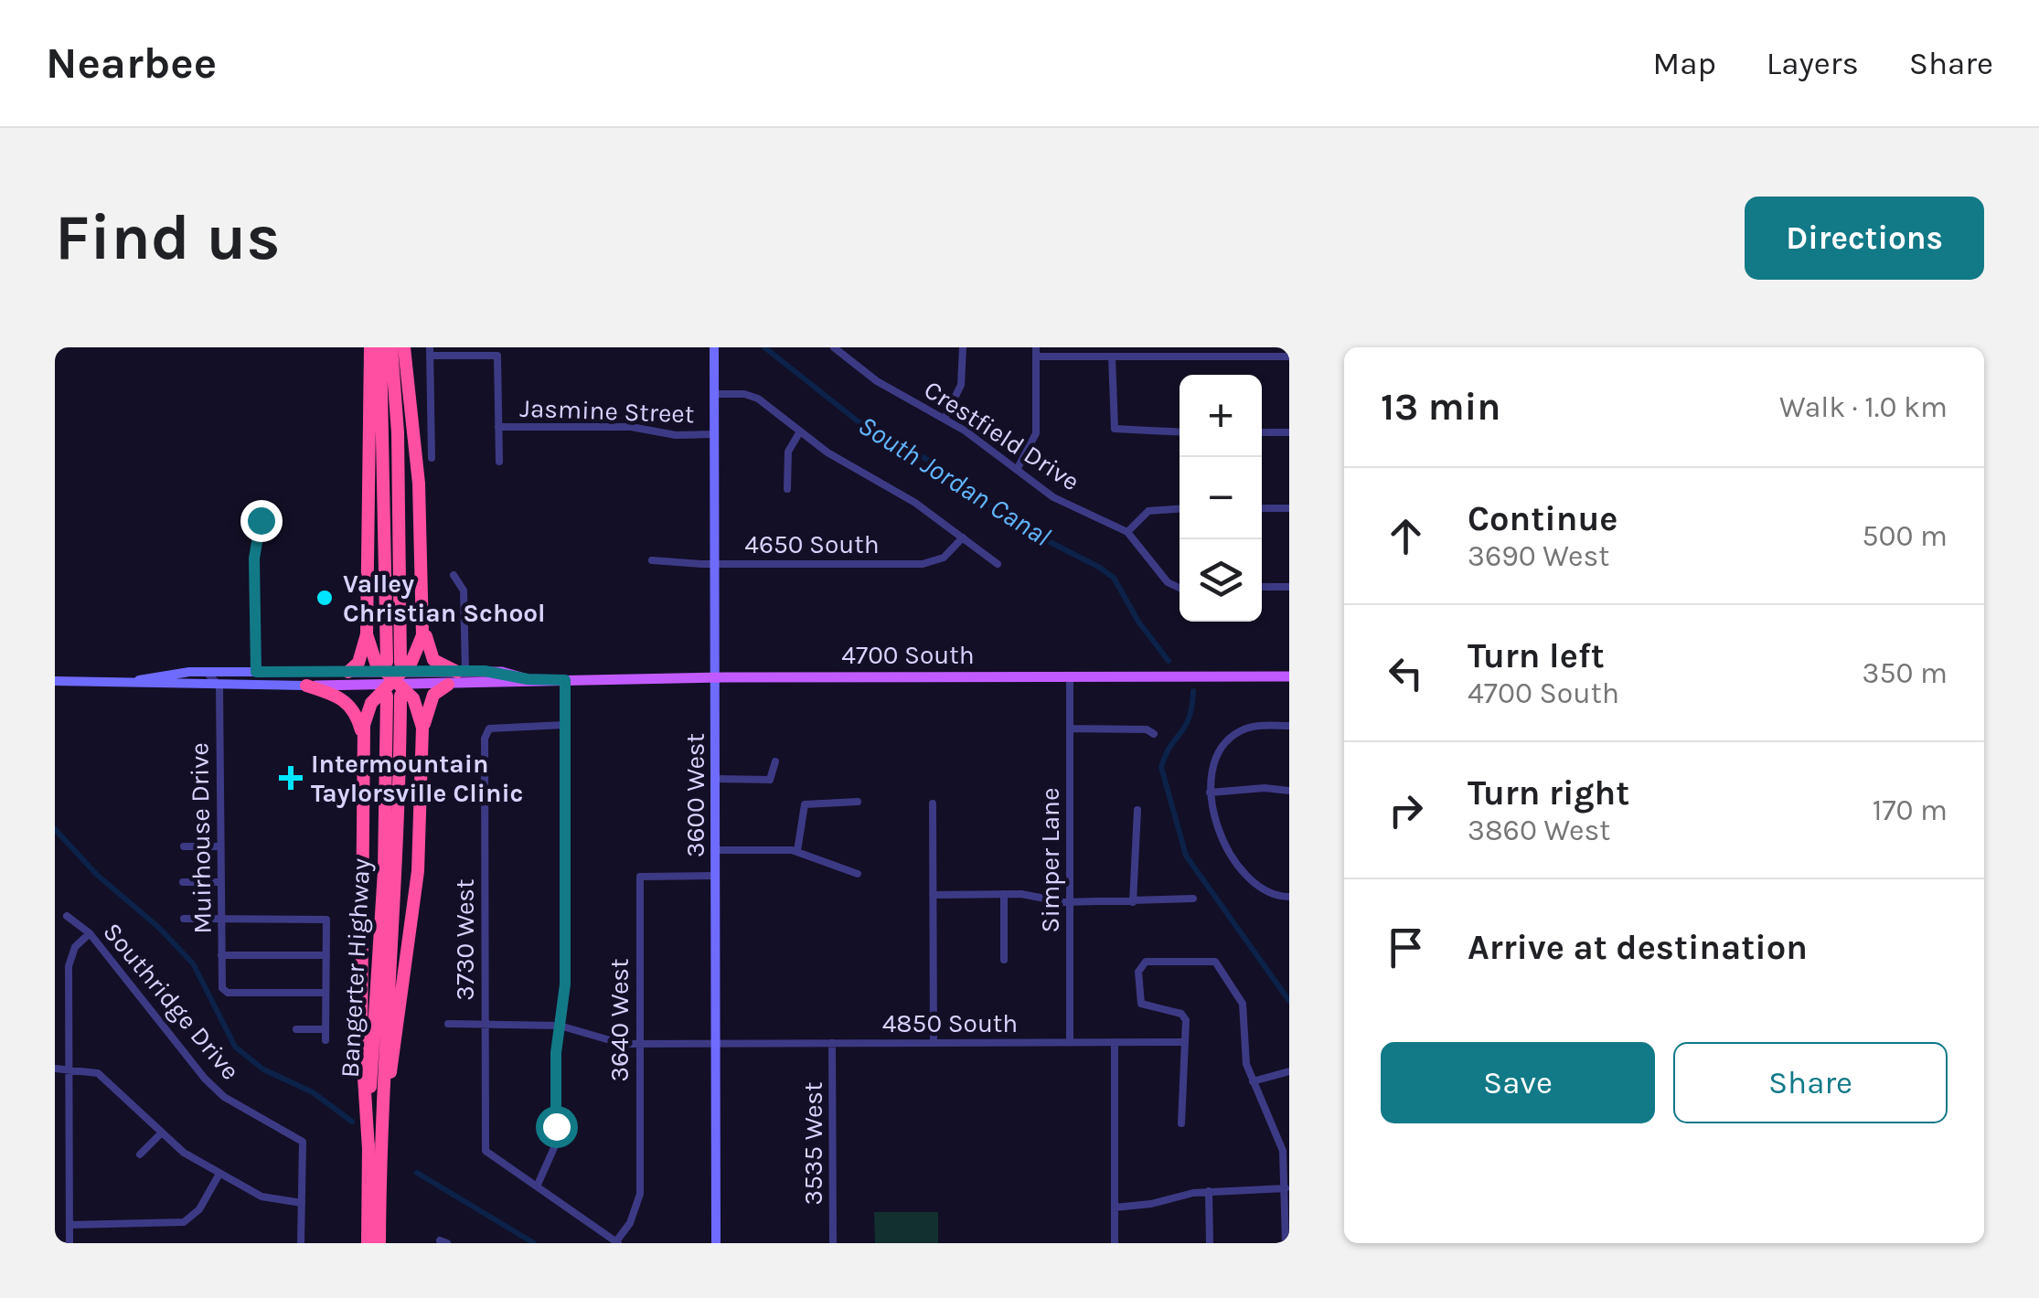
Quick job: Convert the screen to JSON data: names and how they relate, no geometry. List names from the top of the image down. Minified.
{"streets":{"highway":["Bangerter Highway"],"main road":["4700 South"],"street":["Jasmine Street","Crestfield Drive","4650 South","3600 West","Muirhouse Drive","Simper Lane","3730 West","Southridge Drive","3640 West","4850 South","3535 West"]},"crossings":[["Jasmine Street","3600 West"],["4650 South","3600 West"],["4700 South","3600 West"],["4700 South","Muirhouse Drive"],["4700 South","Simper Lane"],["4700 South","Bangerter Highway"],["3600 West","3640 West"],["3600 West","4850 South"],["Simper Lane","4850 South"],["3730 West","4850 South"],["3640 West","4850 South"],["4850 South","3535 West"]],"water":["South Jordan Canal"],"places":{"other":["Valley Christian School"],"health":["Intermountain Taylorsville Clinic"]},"page":{"header":"Nearbee","nav":["Map","Layers","Share"],"buttons":["Directions",["Save","Share"]],"title":"Find us","heading":["13 min","Walk · 1.0 km"],"map_buttons":["+","−"],"list":[["Continue","3690 West","500 m"],["Turn left","4700 South","350 m"],["Turn right","3860 West","170 m"],"Arrive at destination"]}}
